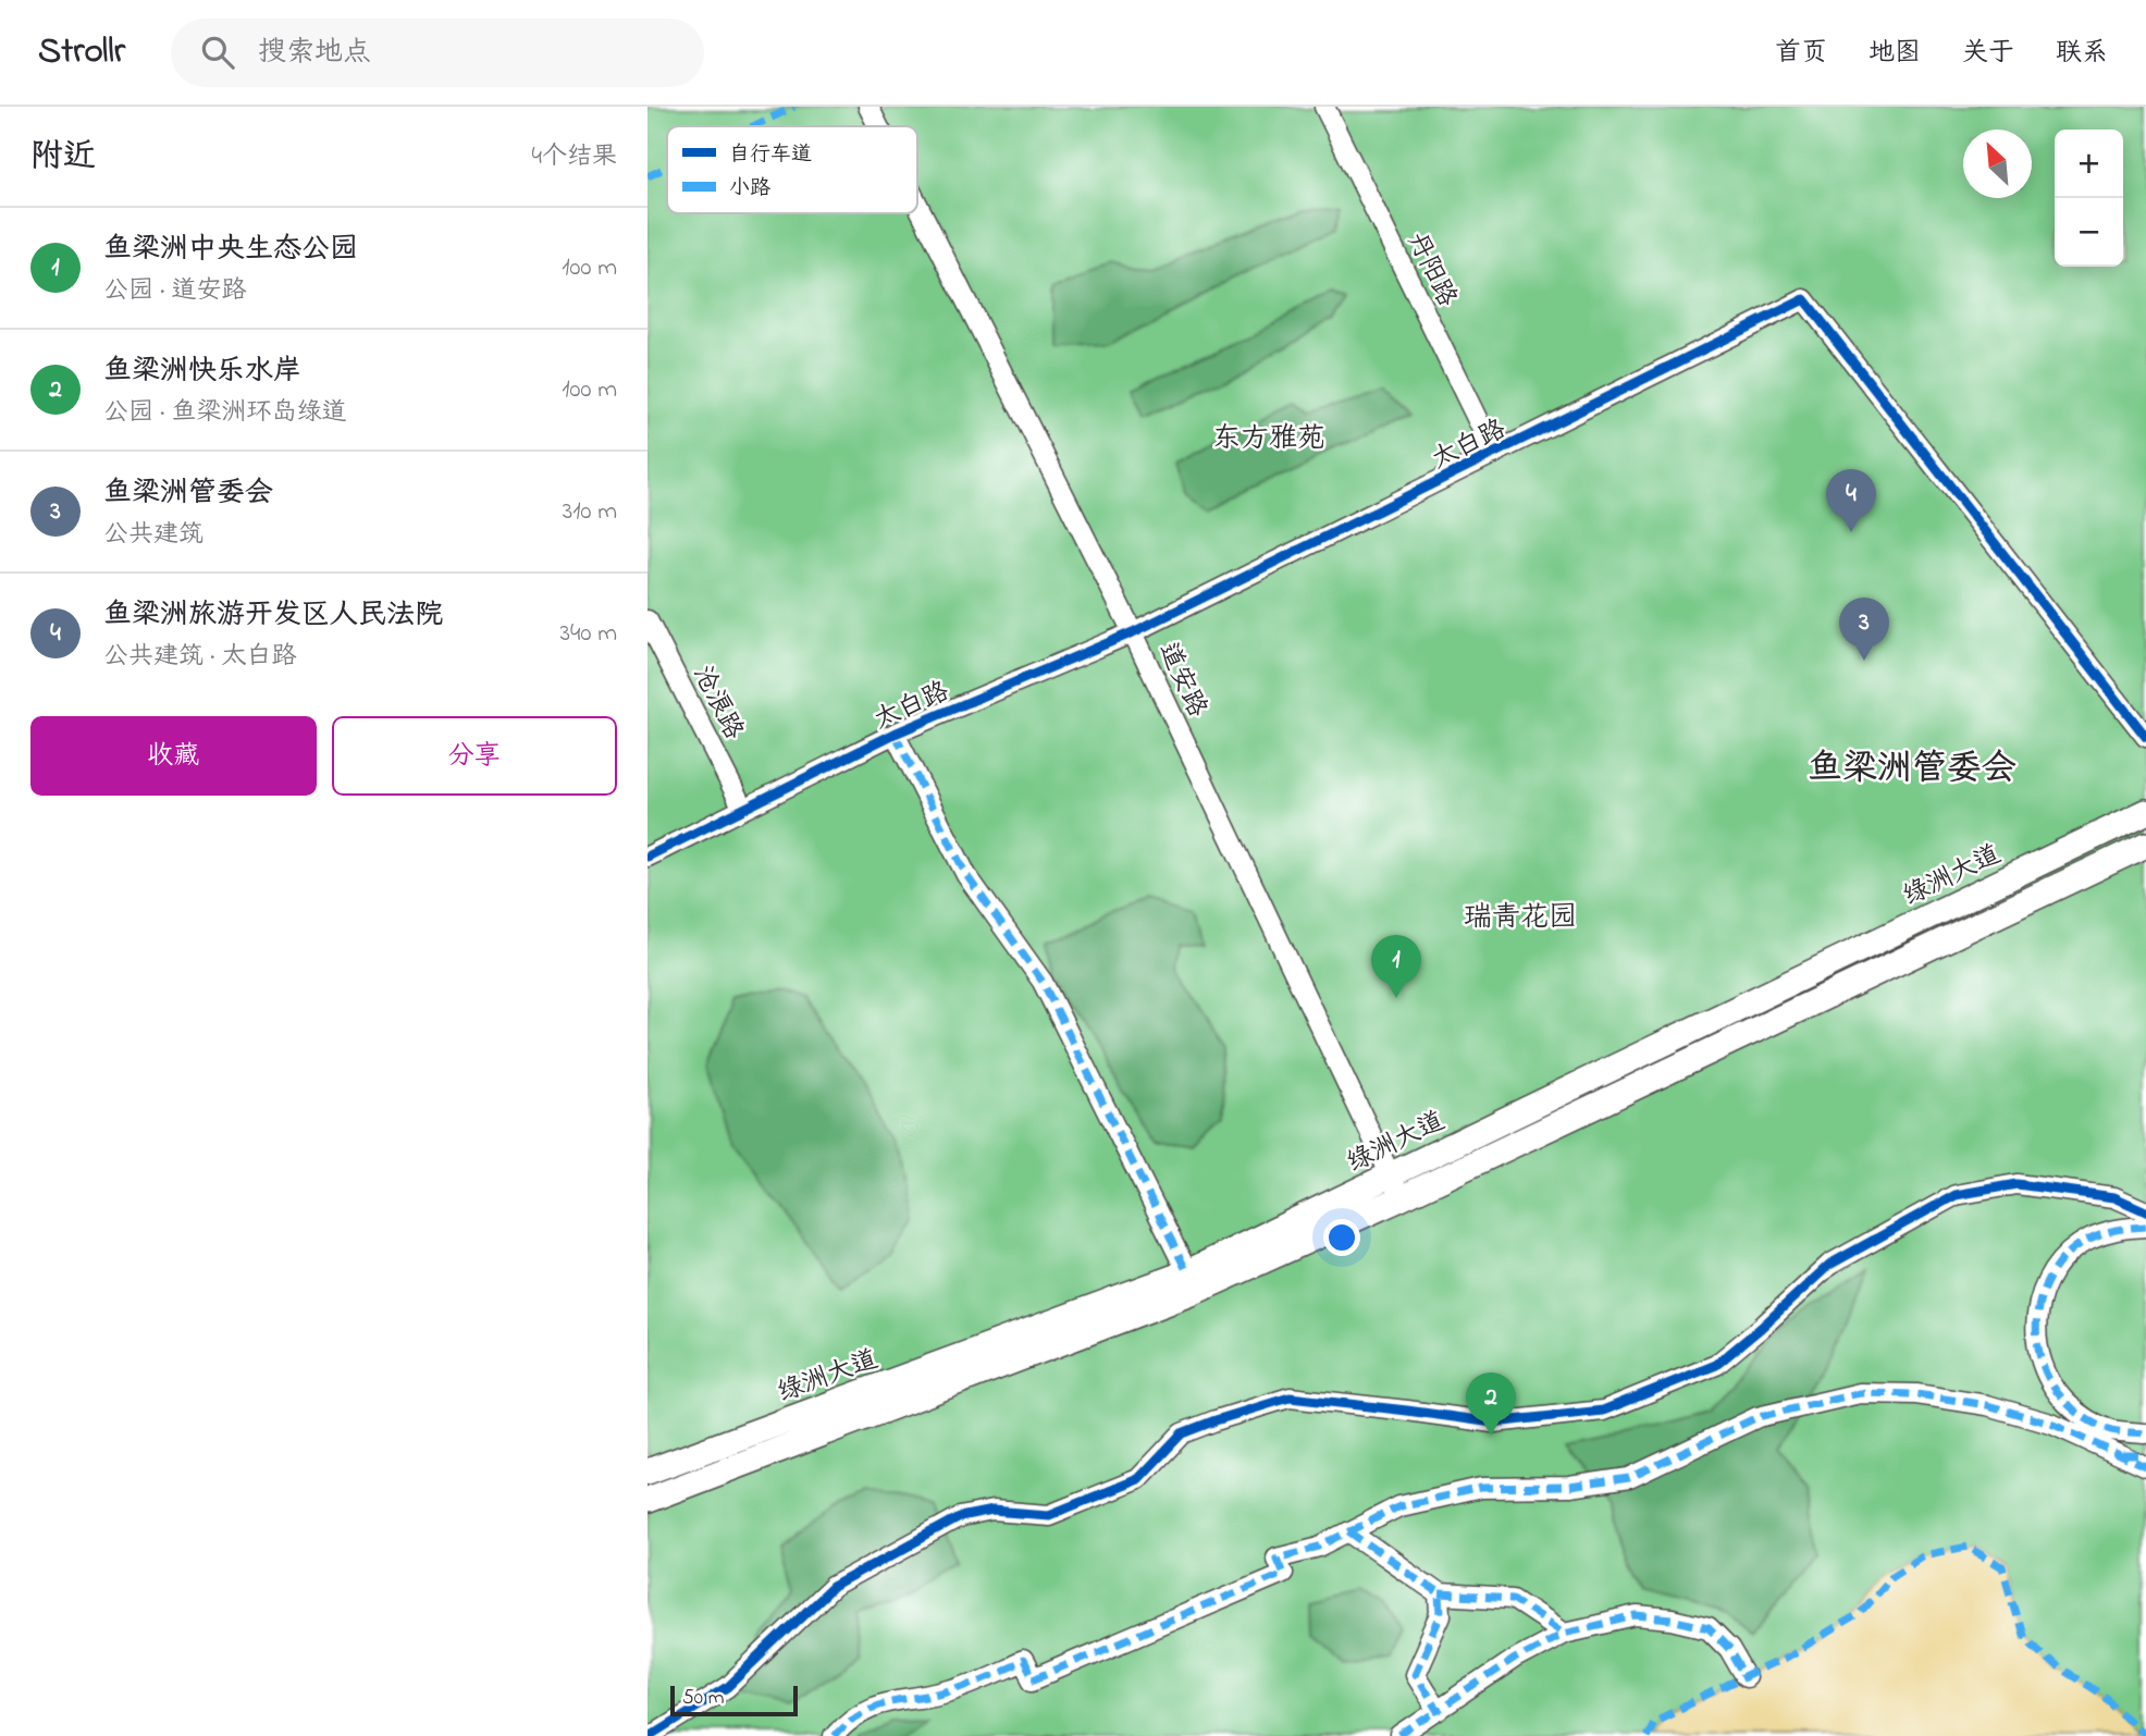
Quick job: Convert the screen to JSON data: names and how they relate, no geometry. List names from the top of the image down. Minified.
{"streets":{"main road":["绿洲大道"],"street":["丹阳路","太白路","道安路","沧浪路"]},"crossings":[["丹阳路","太白路"],["太白路","道安路"],["太白路","沧浪路"],["道安路","绿洲大道"]],"districts":["东方雅苑","鱼梁洲管委会","瑞青花园"],"legend":["自行车道","小路"],"scale_bar":"50 m","north":"top left","page":{"header":"Strollr","search":"搜索地点","nav":["首页","地图","关于","联系"],"heading":["附近","4个结果"],"map_buttons":["+","−"],"list":[{"mark":"1","name":"鱼梁洲中央生态公园","note":"公园 · 道安路","value":"100 m"},{"mark":"2","name":"鱼梁洲快乐水岸","note":"公园 · 鱼梁洲环岛绿道","value":"100 m"},{"mark":"3","name":"鱼梁洲管委会","note":"公共建筑","value":"310 m"},{"mark":"4","name":"鱼梁洲旅游开发区人民法院","note":"公共建筑 · 太白路","value":"340 m"}],"pins":["4","3","1","2"],"buttons":["收藏","分享"],"scale":"50 m"}}
